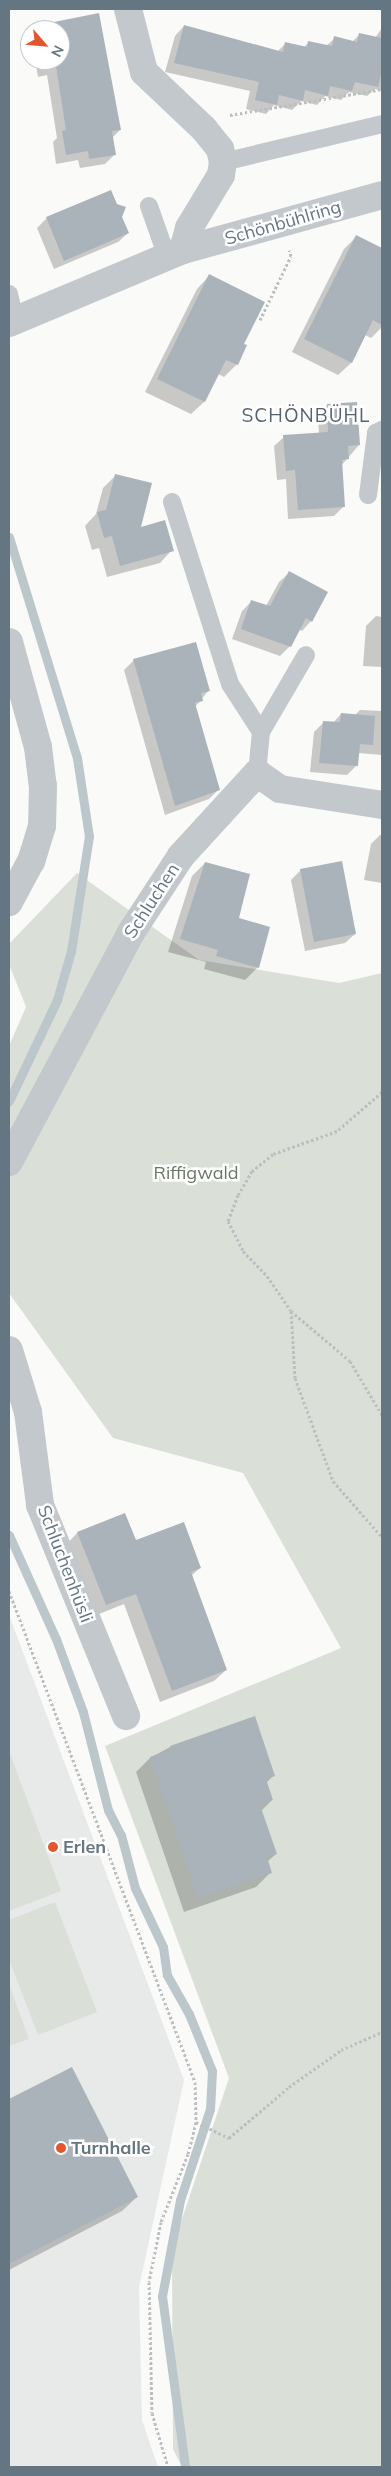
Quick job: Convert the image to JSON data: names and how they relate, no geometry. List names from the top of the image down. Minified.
{"streets":{"street":["Schönbühlring","Schluchen","Schluchenhüsli"]},"districts":["SCHÖNBÜHL"],"parks":["Riffigwald"],"places":["Erlen","Turnhalle"],"north":"bottom right"}
